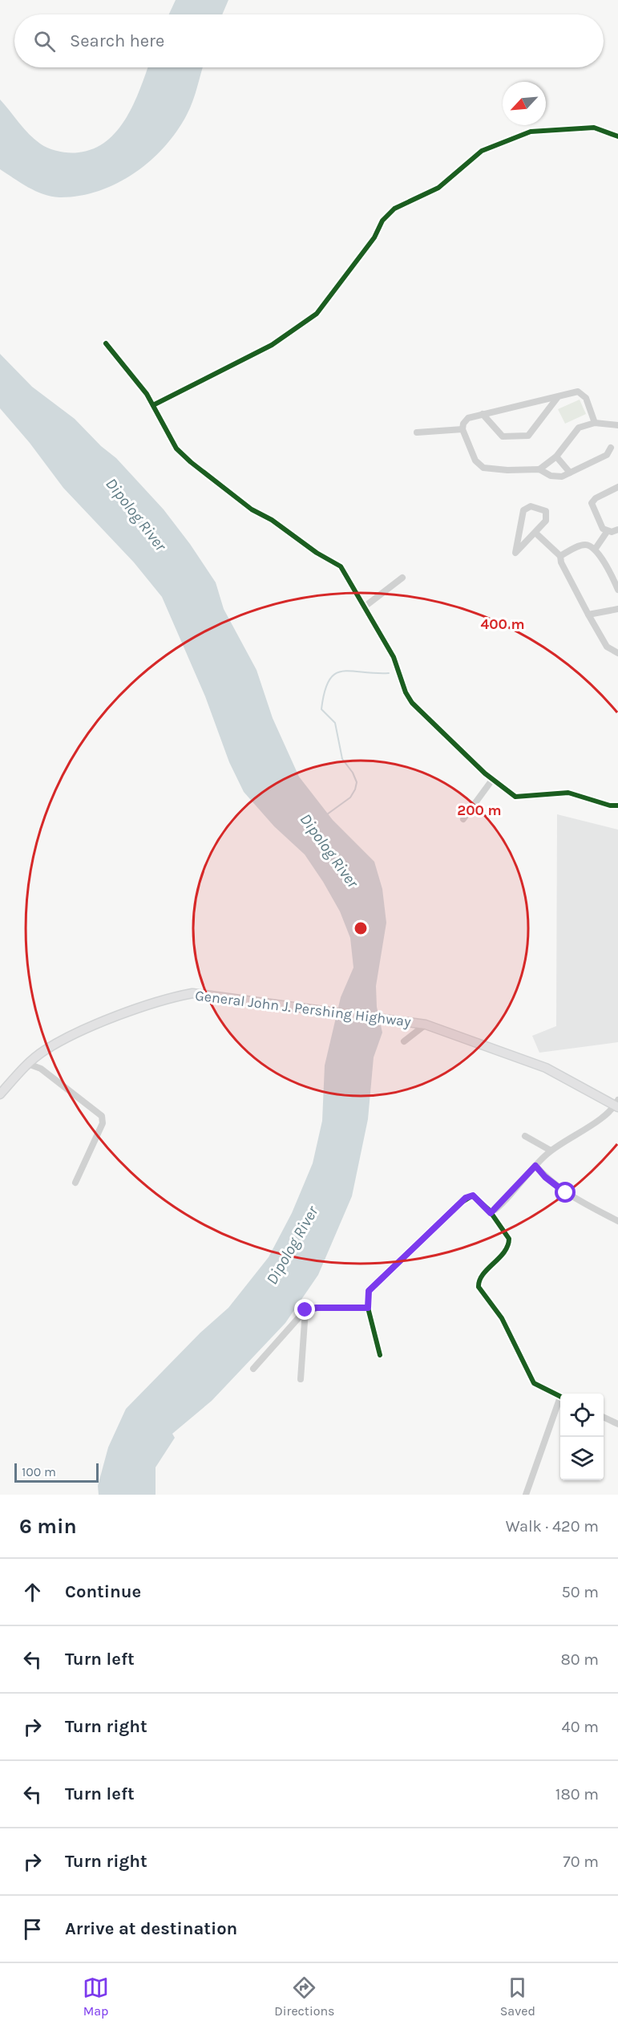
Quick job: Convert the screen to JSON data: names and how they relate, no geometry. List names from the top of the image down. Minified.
{"streets":{"main road":["General John J. Pershing Highway"]},"water":["Dipolog River"],"scale_bar":"100 m","north":"bottom left","page":{"search":"Search here","scale":"100 m","heading":["6 min","Walk · 420 m"],"list":[["Continue","50 m"],["Turn left","80 m"],["Turn right","40 m"],["Turn left","180 m"],["Turn right","70 m"],"Arrive at destination"],"nav":["Map","Directions","Saved"]},"rings":["400 m","200 m"]}
